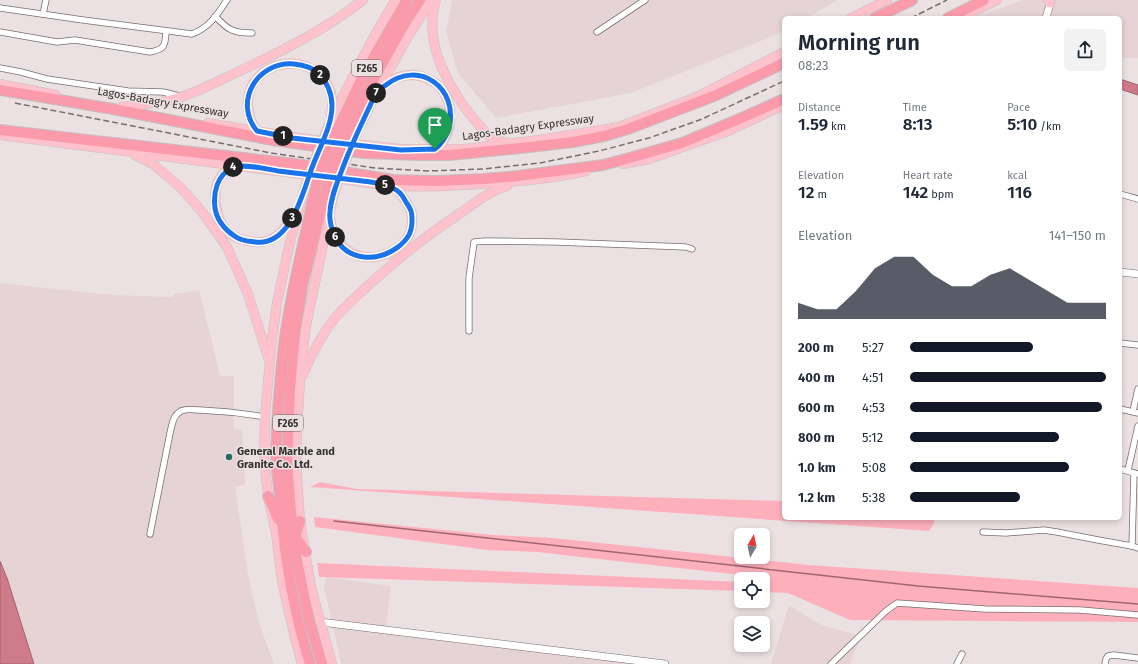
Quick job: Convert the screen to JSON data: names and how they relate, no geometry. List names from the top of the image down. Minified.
{"streets":{"highway":["F265","Lagos-Badagry Expressway"]},"places":["General Marble and Granite Co. Ltd."],"north":"top","page":{"heading":["Morning run","08:23"],"pins":["2","7","1","4","5","3","6"],"stats":[["Distance","1.59 km"],["Time","8:13"],["Pace","5:10 /km"],["Elevation","12 m"],["Heart rate","142 bpm"],["kcal","116"]],"chart":["Elevation","141–150 m"],"list":[{"name":"200 m","note":"5:27"},{"name":"400 m","note":"4:51"},{"name":"600 m","note":"4:53"},{"name":"800 m","note":"5:12"},{"name":"1.0 km","note":"5:08"},{"name":"1.2 km","note":"5:38"}]}}
